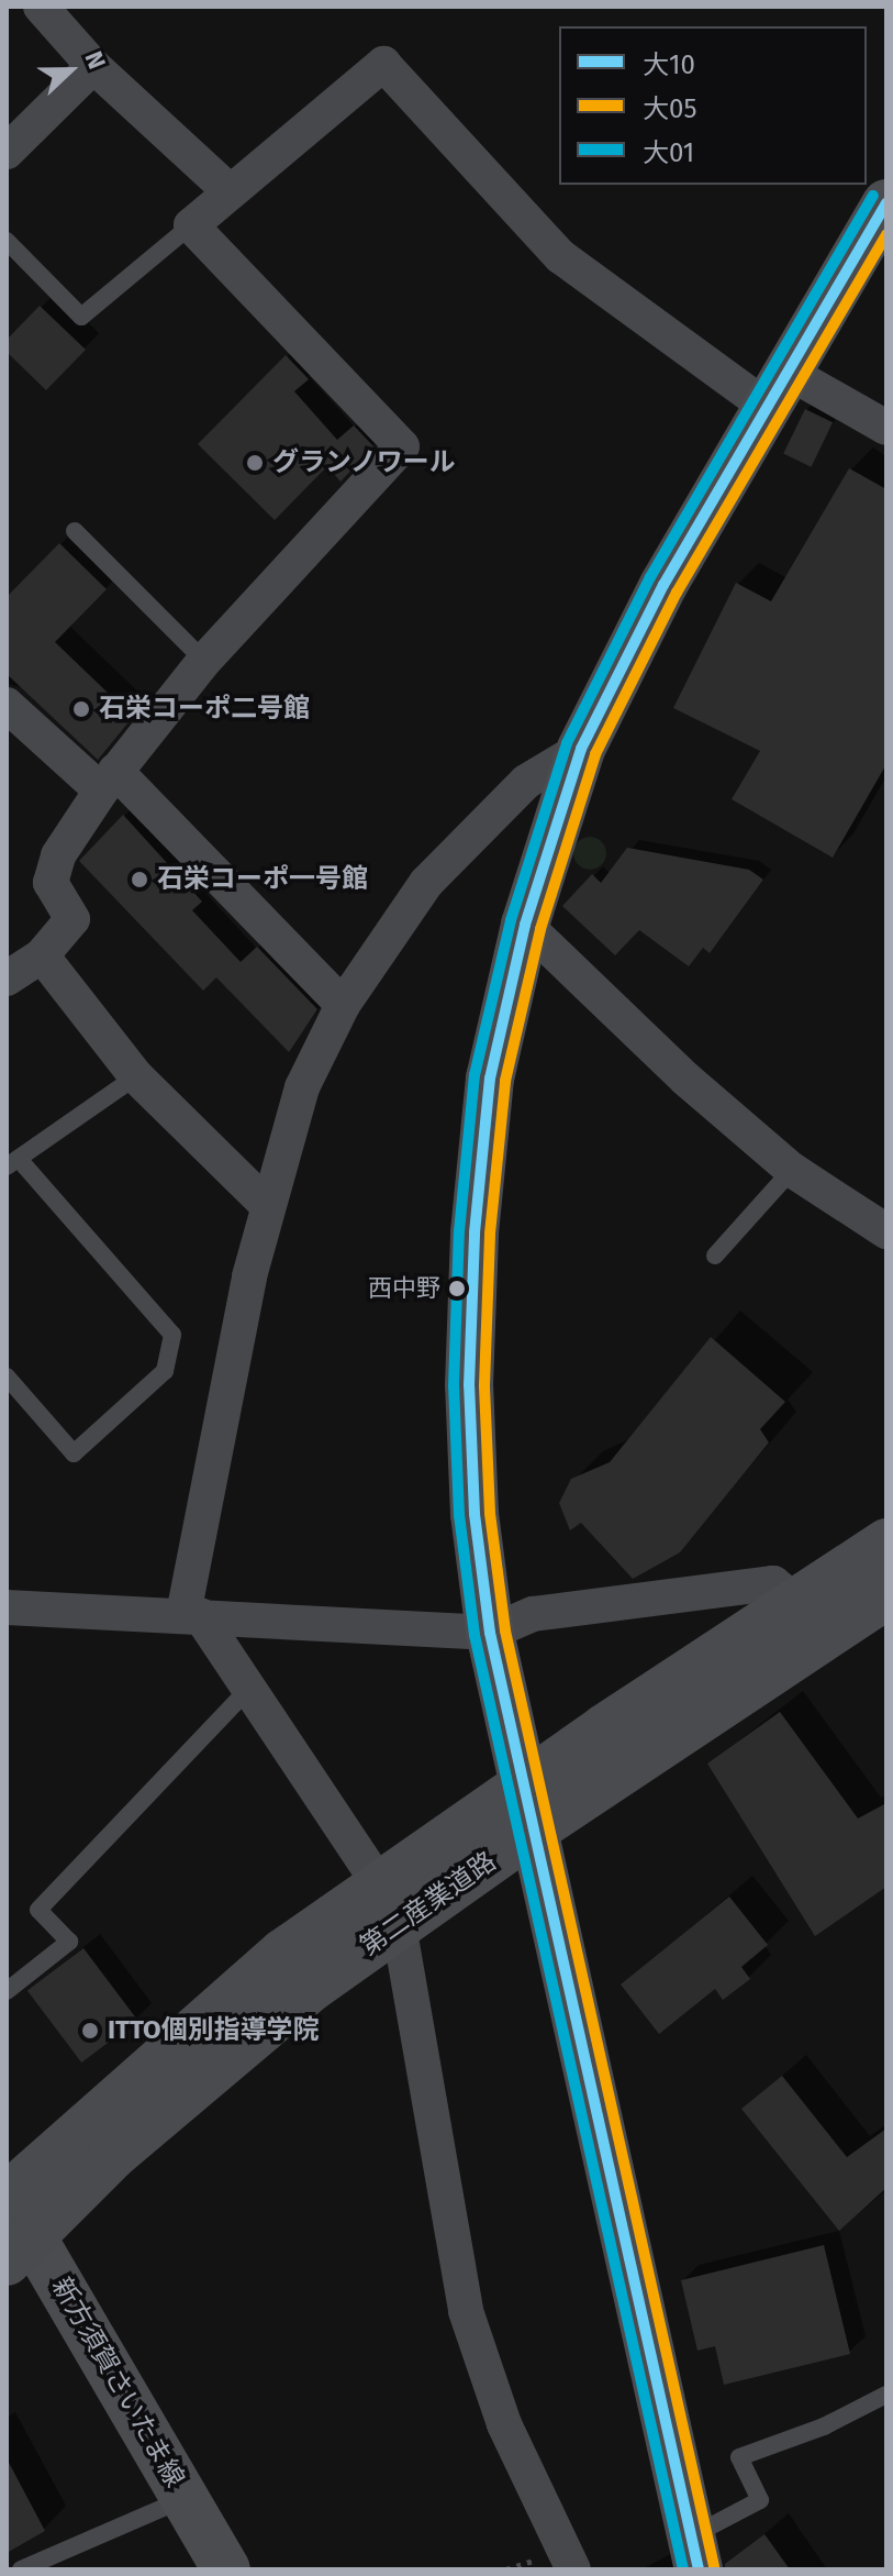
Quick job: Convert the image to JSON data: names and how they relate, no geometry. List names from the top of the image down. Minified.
{"streets":{"main road":["第二産業道路","新方須賀さいたま線"]},"crossings":[["第二産業道路","新方須賀さいたま線"]],"places":["グランノワール","石栄コーポ二号館","石栄コーポ一号館","西中野","ITTO個別指導学院"],"lines":["transit line 大01","transit line 大10","transit line 大05"],"legend":["大10","大05","大01"],"north":"right"}
